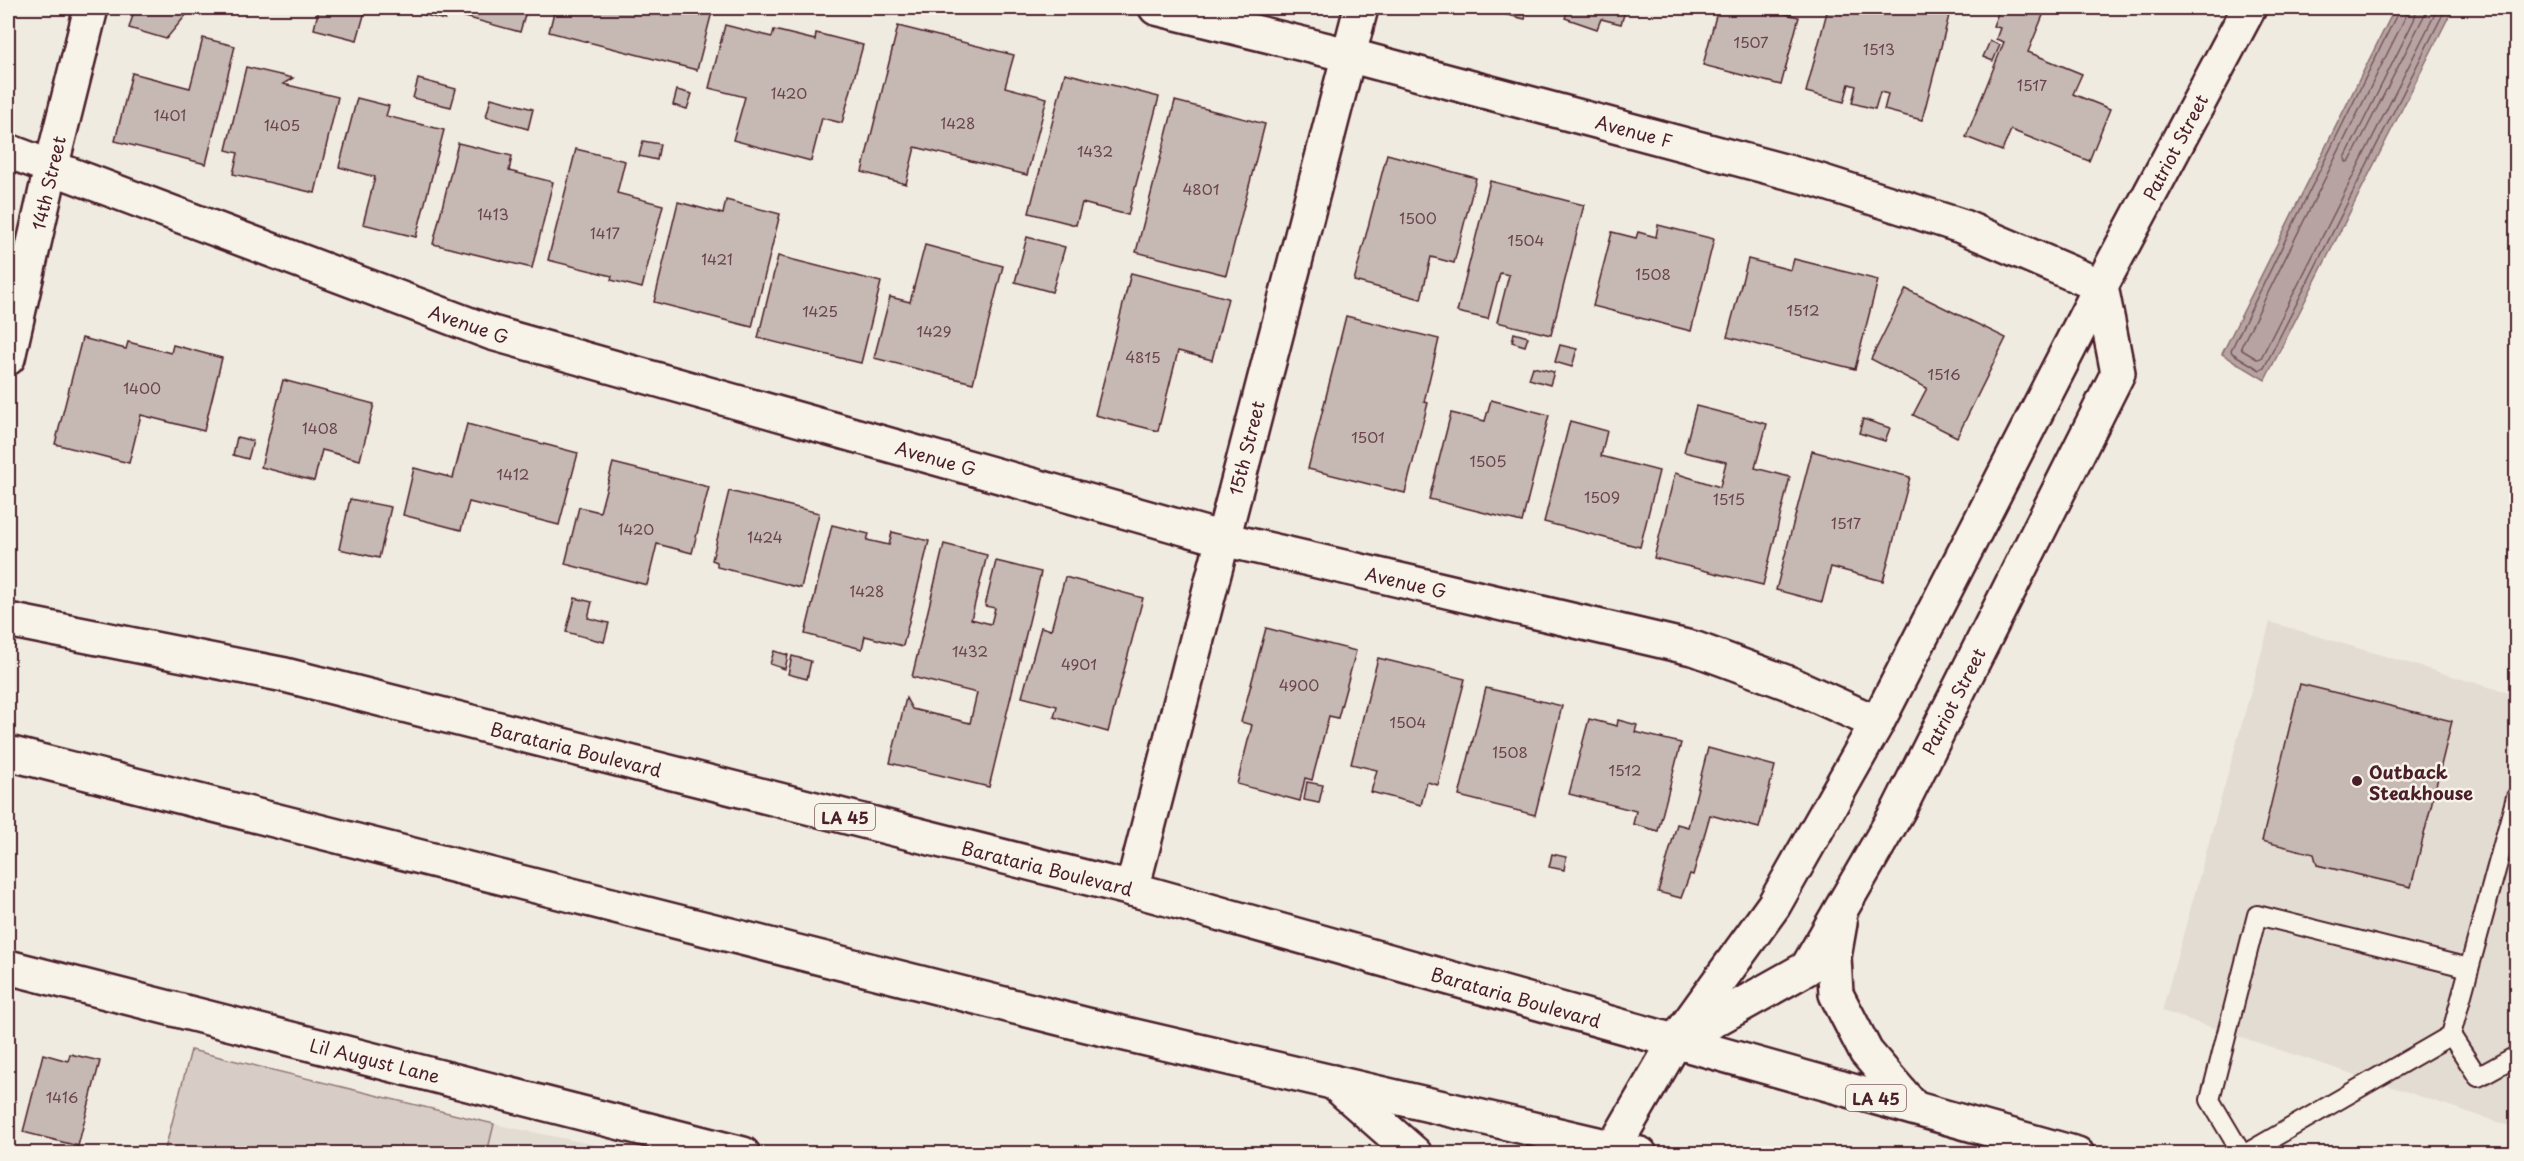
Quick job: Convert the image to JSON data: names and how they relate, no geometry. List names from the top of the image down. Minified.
{"streets":{"main road":["Avenue F","Patriot Street","14th Street","Avenue G","15th Street","Barataria Boulevard","LA 45","Lil August Lane"]},"crossings":[["Avenue F","Patriot Street"],["Avenue F","15th Street"],["Patriot Street","Avenue G"],["Patriot Street","Barataria Boulevard"],["14th Street","Avenue G"],["Avenue G","15th Street"],["15th Street","Barataria Boulevard"]],"places":["Outback Steakhouse"],"house_numbers":["1507","1513","1517","1420","1401","1428","1405","1432","4801","1413","1500","1417","1504","1421","1508","1512","1425","1429","4815","1516","1400","1408","1501","1505","1412","1509","1515","1517","1420","1424","1428","1432","4901","4900","1504","1508","1512","1416"]}
